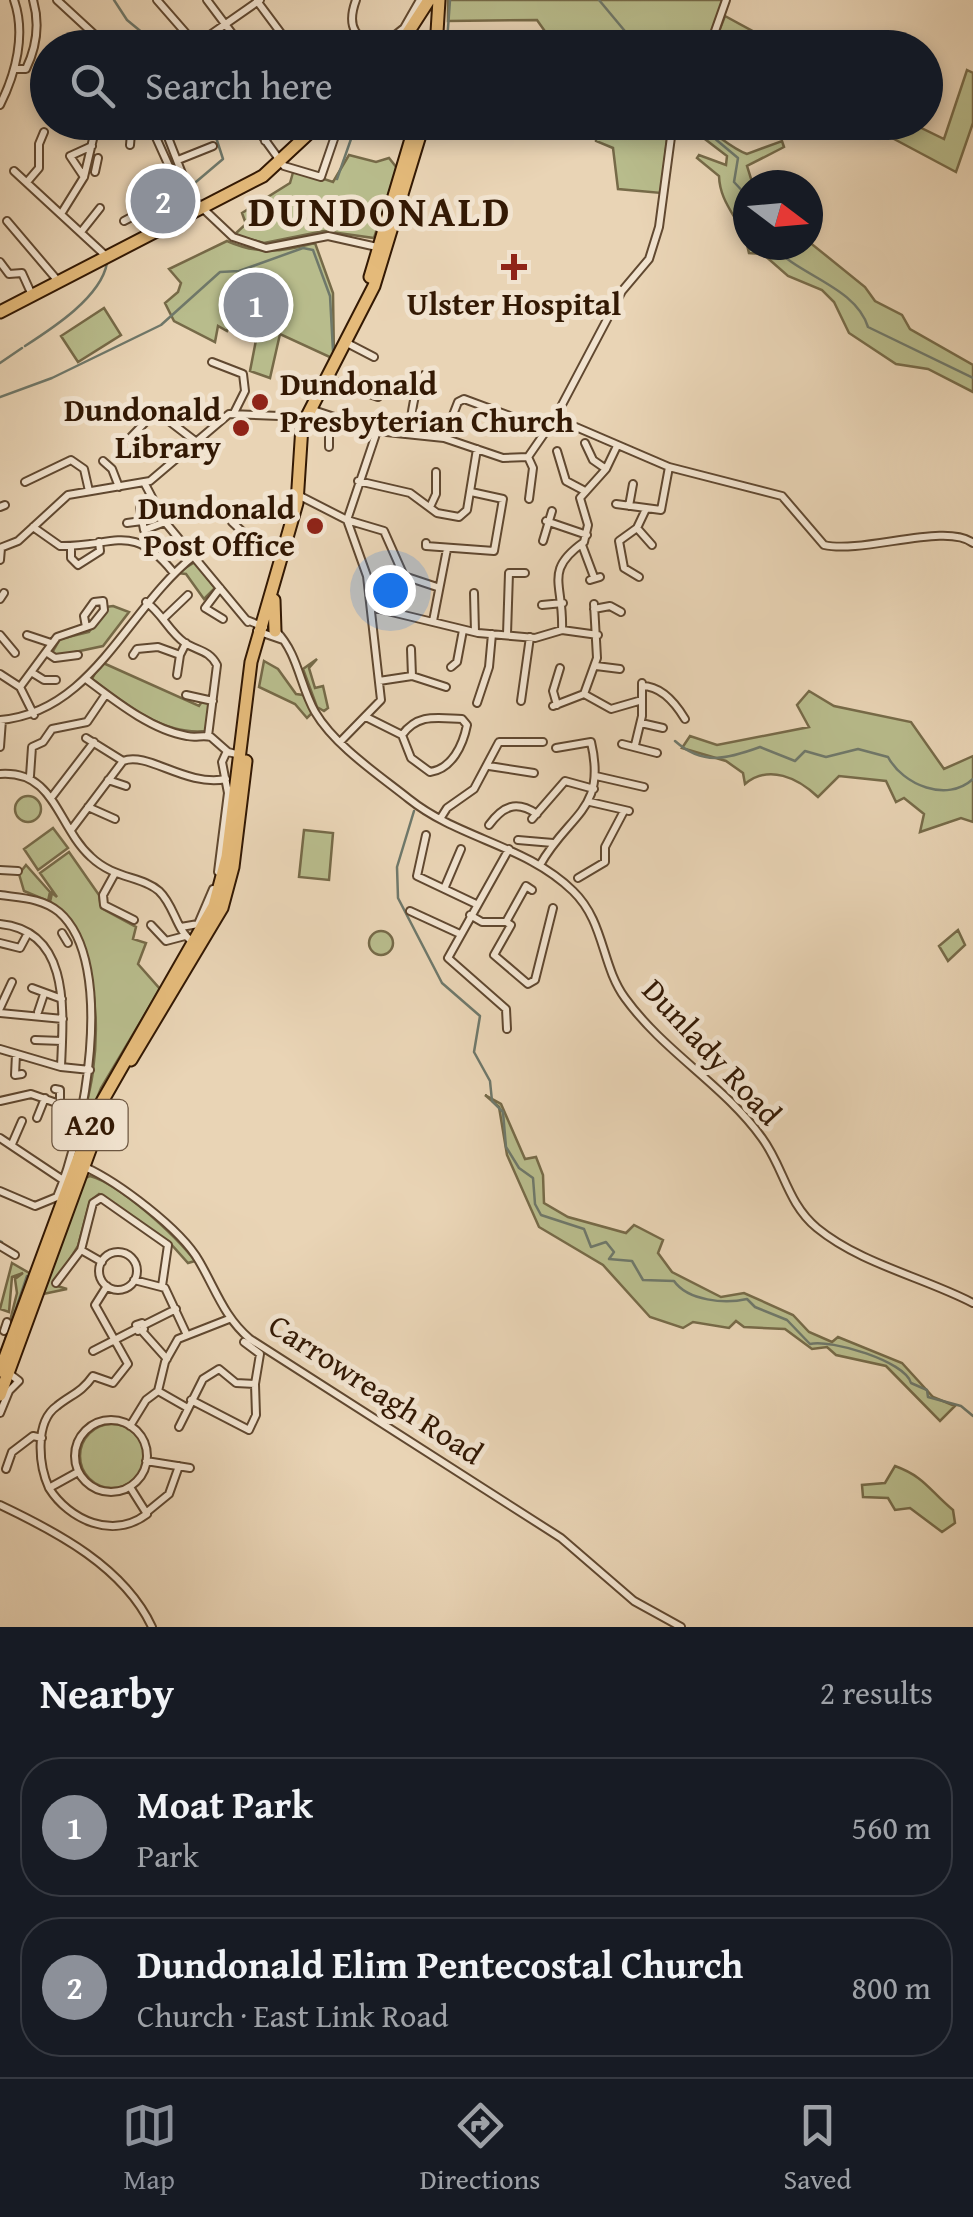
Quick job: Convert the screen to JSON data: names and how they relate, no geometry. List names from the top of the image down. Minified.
{"streets":{"highway":["A20"],"street":["Dunlady Road","Carrowreagh Road"]},"crossings":[["Dunlady Road","A20"],["A20","Carrowreagh Road"]],"districts":["DUNDONALD"],"places":{"health":["Ulster Hospital"],"other":["Dundonald Presbyterian Church","Dundonald Library","Dundonald Post Office"]},"north":"right","page":{"search":"Search here","pins":["2","1"],"heading":["Nearby","2 results"],"list":[{"mark":"1","name":"Moat Park","note":"Park","value":"560 m"},{"mark":"2","name":"Dundonald Elim Pentecostal Church","note":"Church · East Link Road","value":"800 m"}],"nav":["Map","Directions","Saved"]}}
